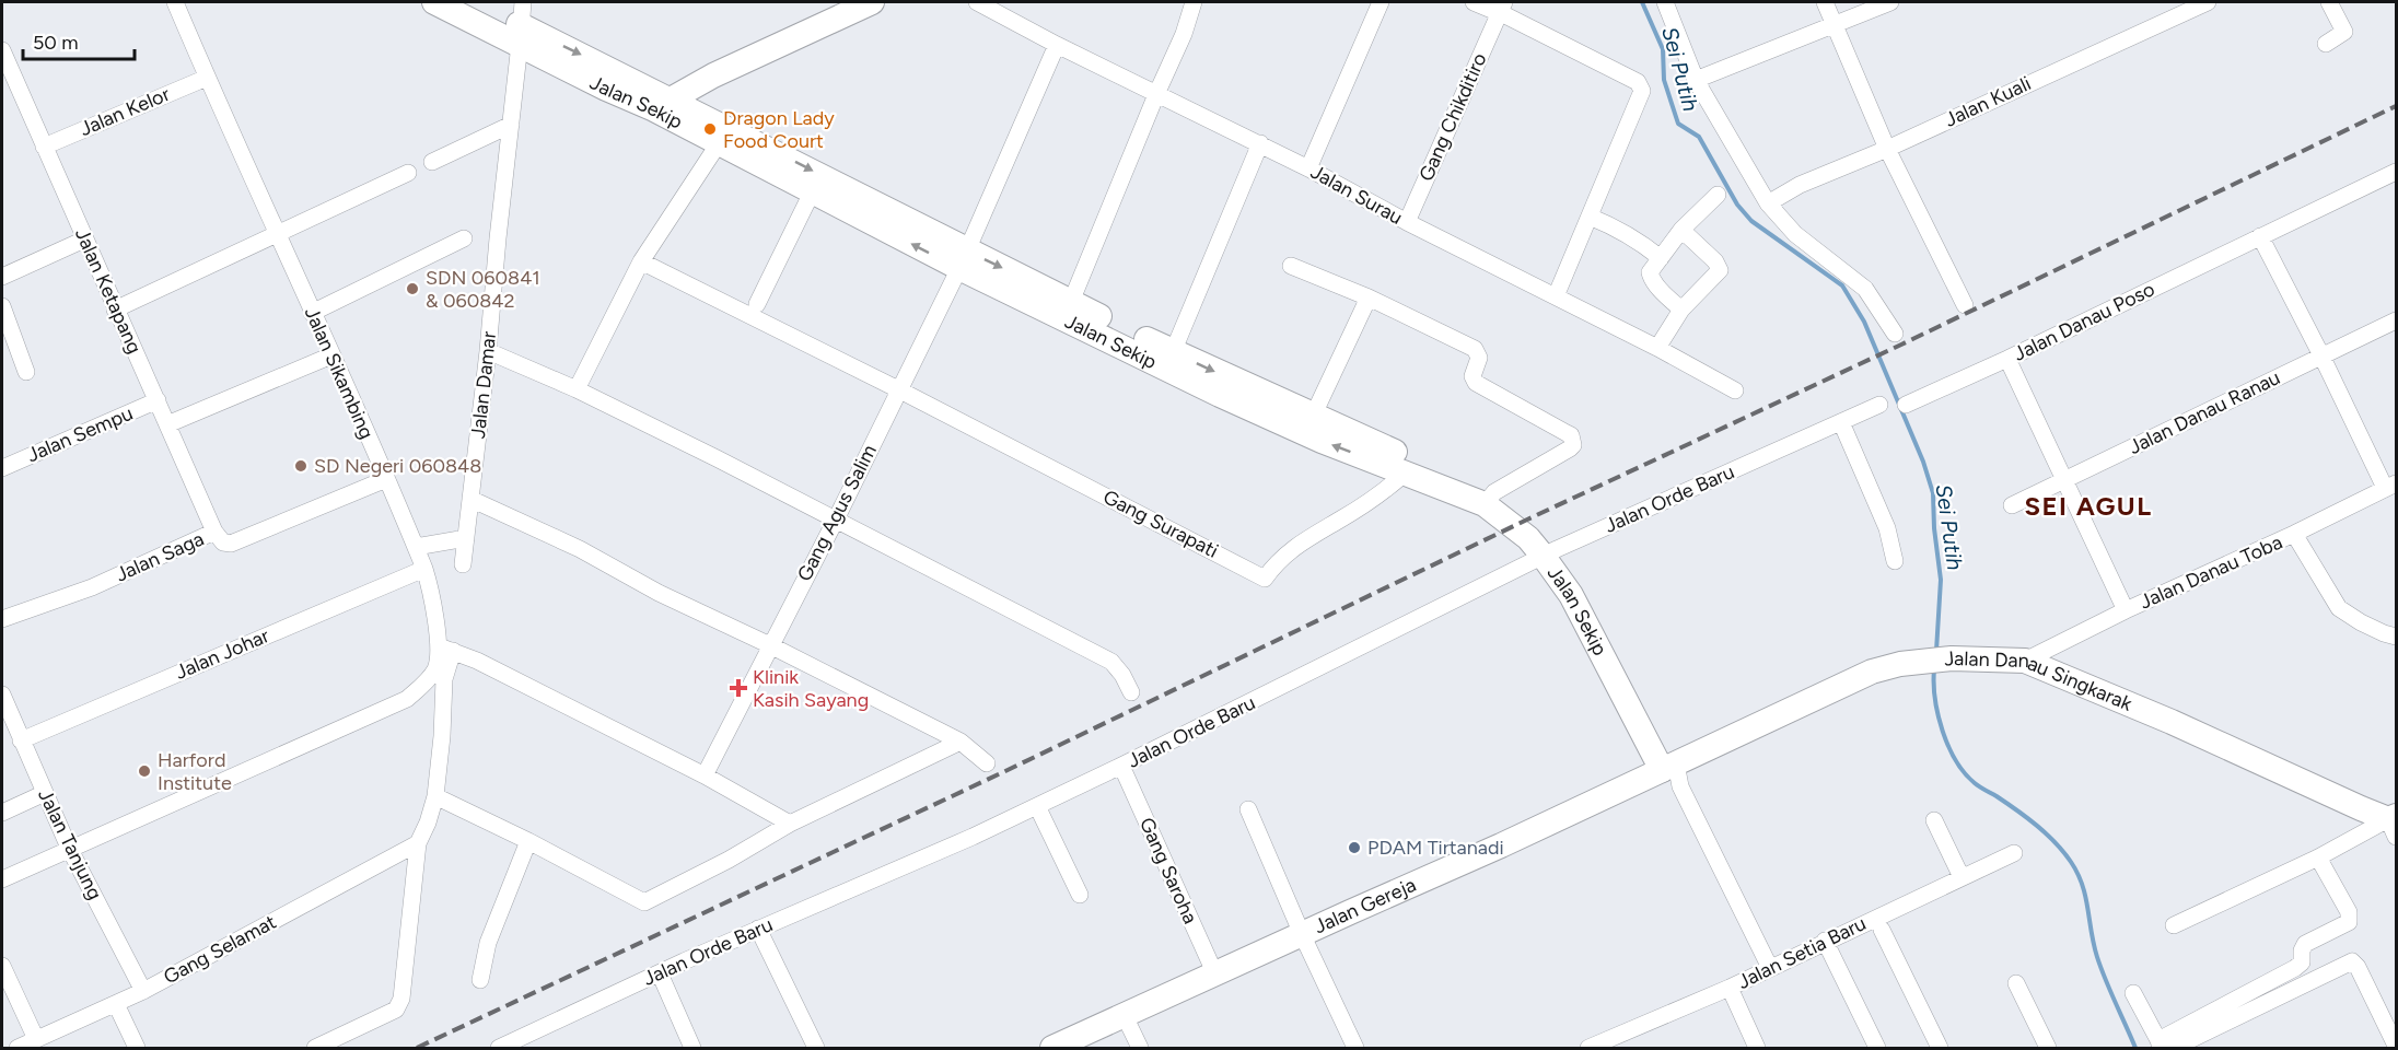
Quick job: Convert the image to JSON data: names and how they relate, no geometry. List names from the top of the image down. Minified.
{"streets":{"street":["Jalan Sekip","Jalan Kuali","Jalan Kelor","Gang Chikditiro","Jalan Surau","Jalan Ketapang","Jalan Danau Poso","Jalan Sikambing","Jalan Damar","Jalan Danau Ranau","Jalan Sempu","Jalan Orde Baru","Gang Agus Salim","Gang Surapati","Jalan Saga","Jalan Danau Toba","Jalan Johar","Jalan Danau Singkarak","Jalan Tanjung","Gang Saroha","Jalan Gereja","Gang Selamat","Jalan Setia Baru"]},"crossings":[["Jalan Sekip","Jalan Damar"],["Jalan Sekip","Jalan Orde Baru"],["Jalan Sekip","Gang Agus Salim"],["Jalan Sekip","Gang Surapati"],["Jalan Sekip","Jalan Danau Singkarak"],["Jalan Sekip","Jalan Gereja"],["Jalan Sekip","Jalan Setia Baru"],["Jalan Kelor","Jalan Ketapang"],["Jalan Kelor","Jalan Sikambing"],["Gang Chikditiro","Jalan Surau"],["Jalan Surau","Gang Agus Salim"],["Jalan Ketapang","Jalan Sempu"],["Jalan Ketapang","Jalan Saga"],["Jalan Sikambing","Jalan Saga"],["Jalan Sikambing","Jalan Johar"],["Jalan Sikambing","Jalan Tanjung"],["Jalan Orde Baru","Gang Saroha"],["Gang Agus Salim","Gang Surapati"],["Jalan Danau Toba","Jalan Danau Singkarak"],["Jalan Johar","Jalan Tanjung"],["Jalan Danau Singkarak","Jalan Gereja"],["Jalan Tanjung","Gang Selamat"],["Gang Saroha","Jalan Gereja"]],"districts":["SEI AGUL"],"water":["Sei Putih"],"places":{"other":["Dragon Lady Food Court","SDN 060841 & 060842","SD Negeri 060848","Harford Institute","PDAM Tirtanadi"],"health":["Klinik Kasih Sayang"]},"scale_bar":"50 m"}
